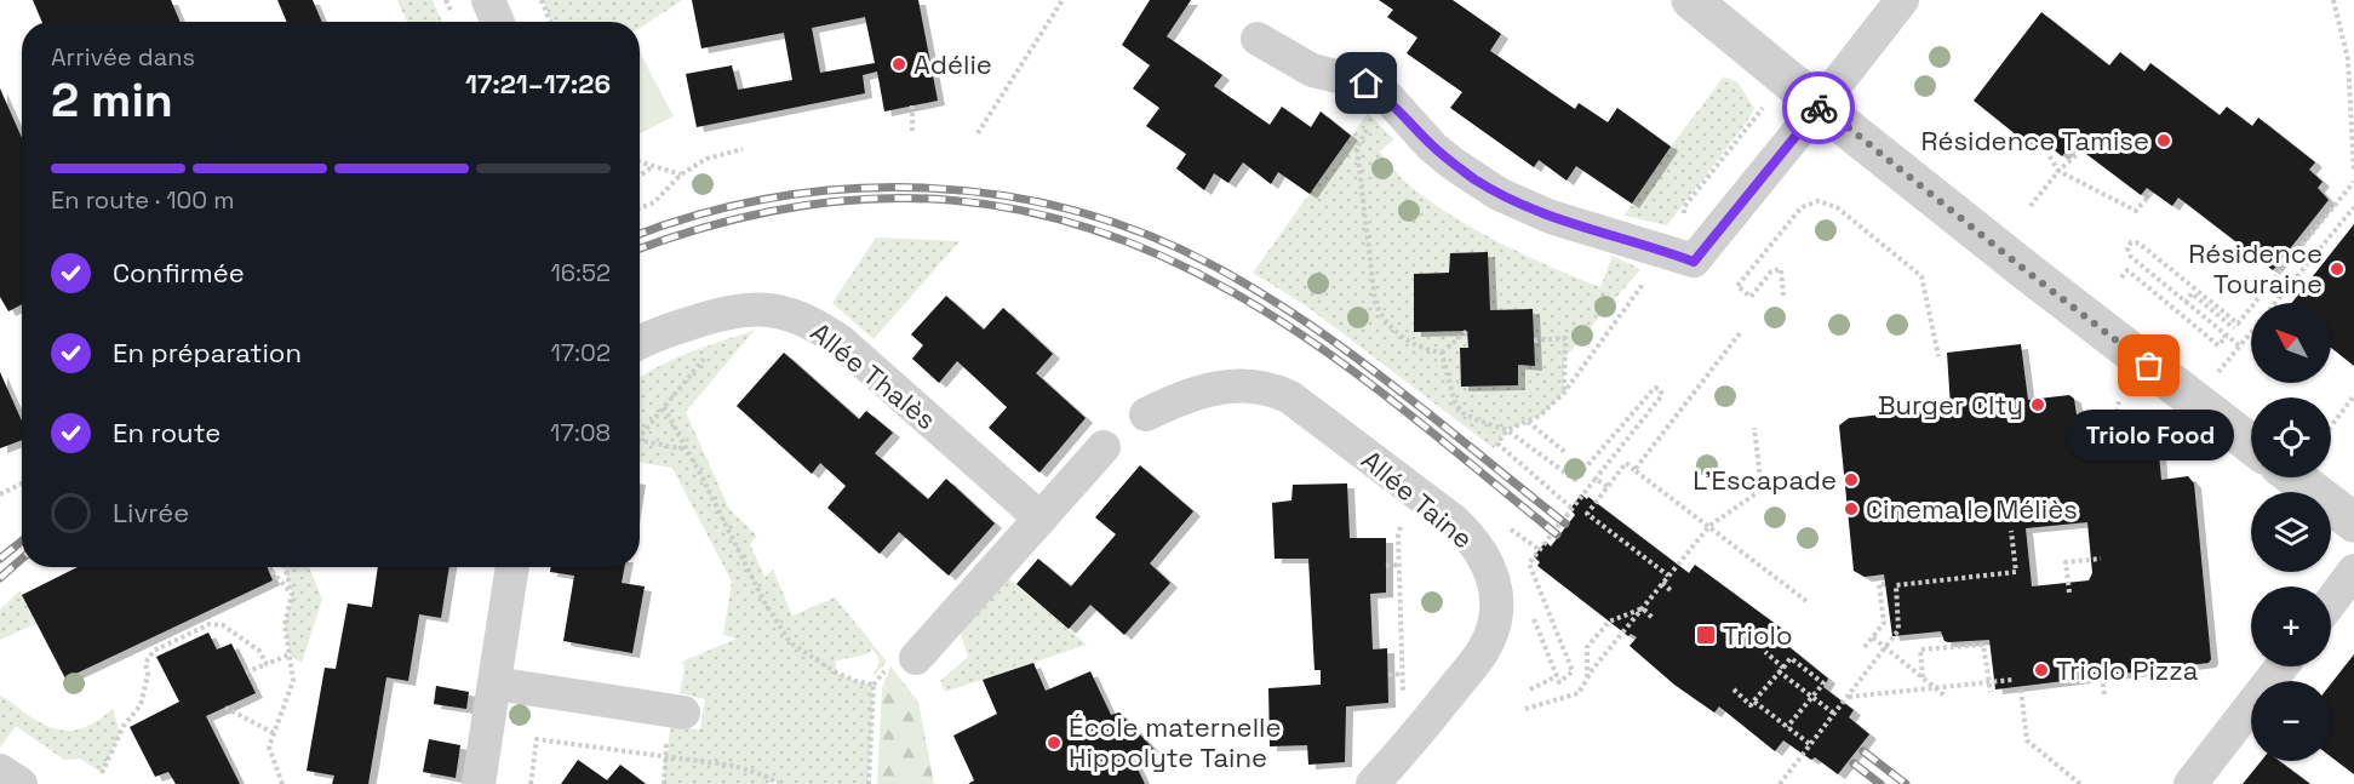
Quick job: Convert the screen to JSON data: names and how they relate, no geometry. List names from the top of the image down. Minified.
{"streets":{"street":["Allée Thalès","Allée Taine"]},"places":{"other":["Adélie","Résidence Tamise","Résidence Touraine","Triolo Food","Burger CIty","L'Escapade","Cinema le Méliès","Triolo Pizza","École maternelle Hippolyte Taine"],"transit":["Triolo"]},"north":"top left","page":{"heading":["2 min","Arrivée dans","17:21–17:26"],"bar":"En route · 100 m","list":[["Confirmée","16:52"],["En préparation","17:02"],["En route","17:08"],"Livrée"],"map_buttons":["+","−"],"bubble":"Triolo Food"}}
